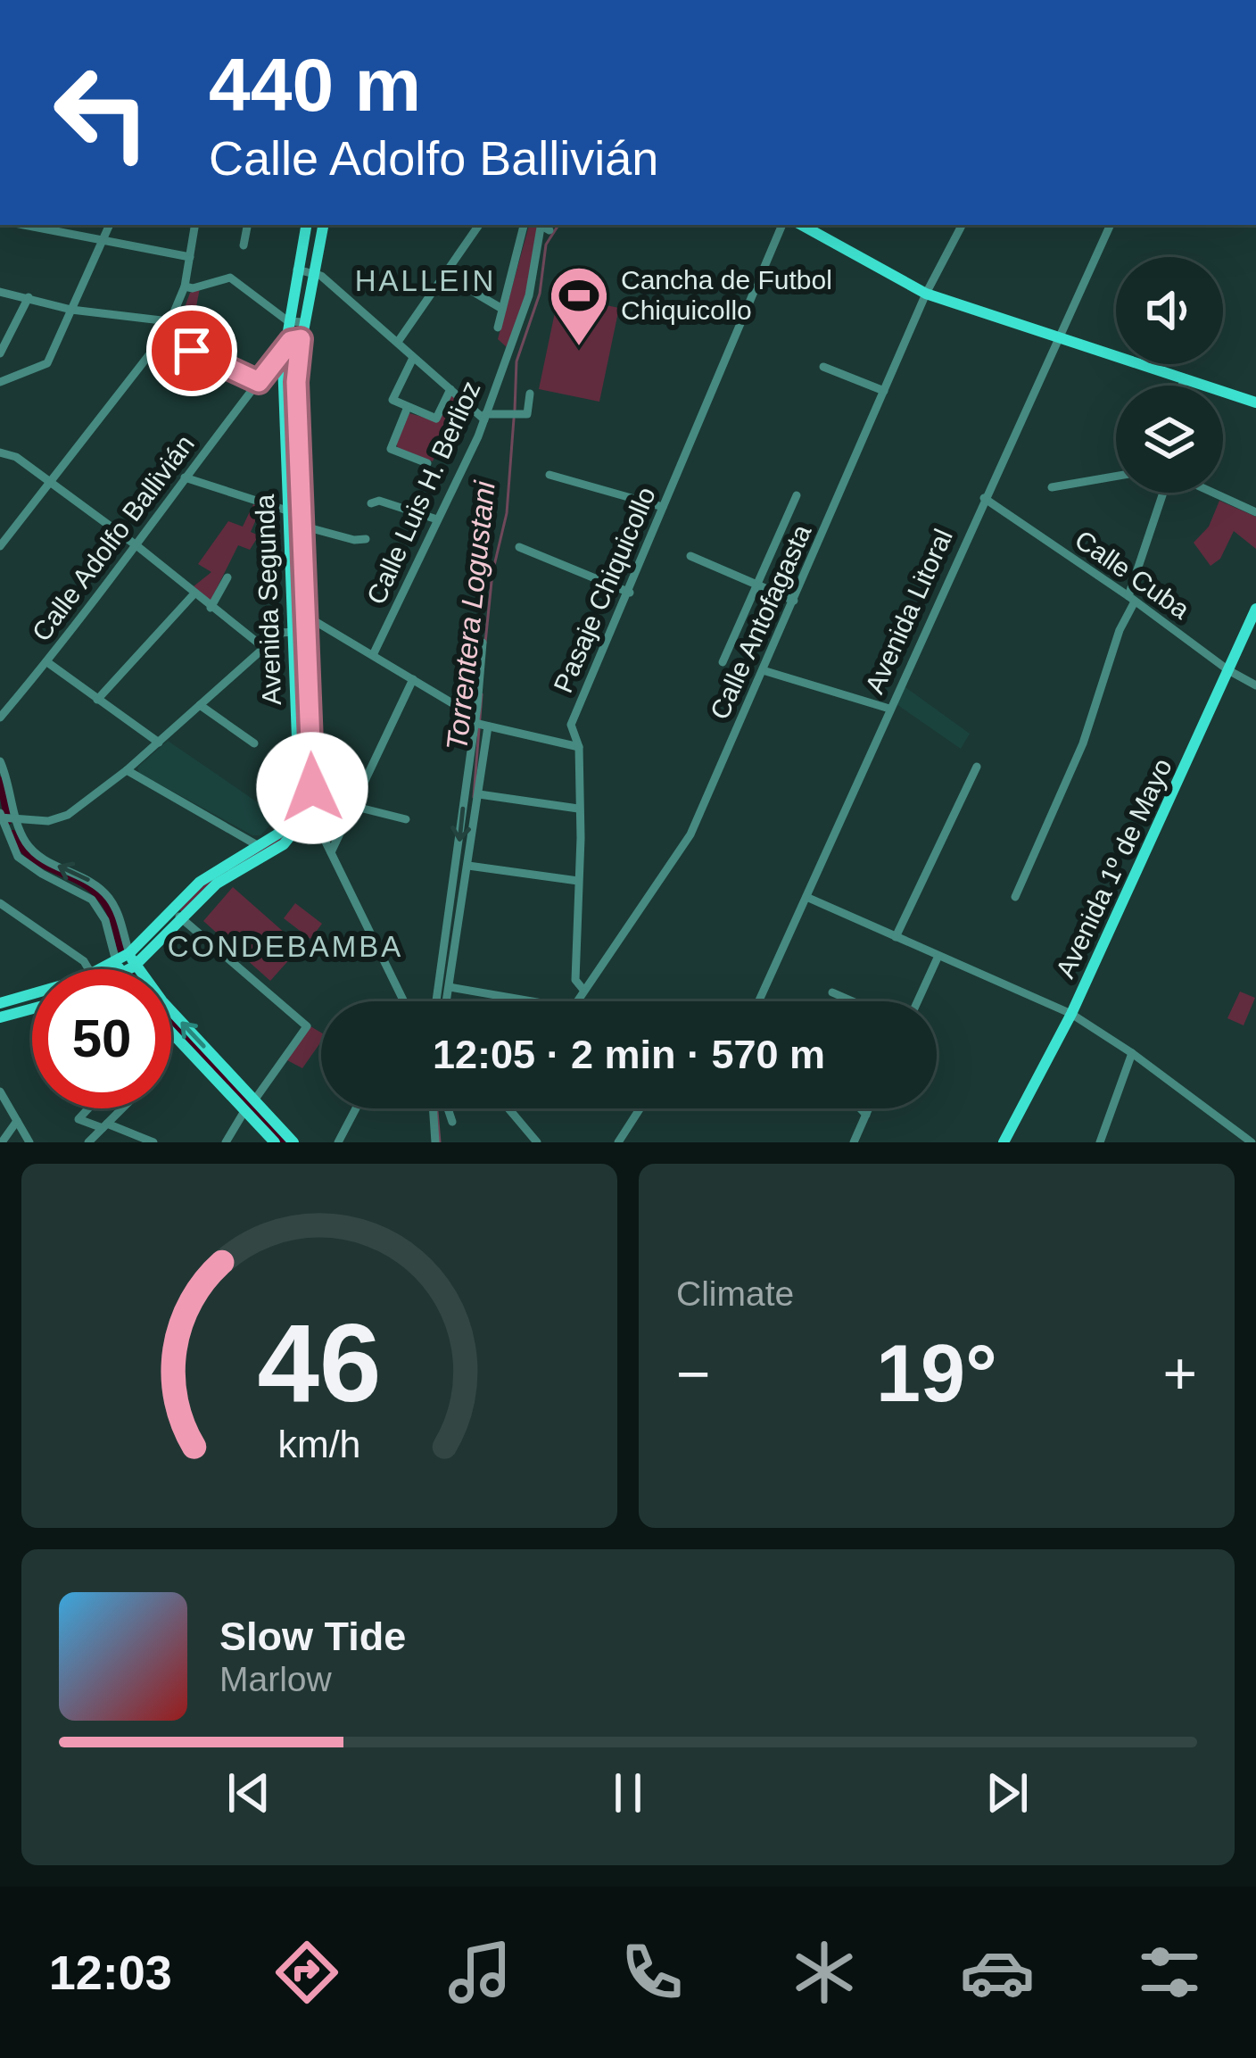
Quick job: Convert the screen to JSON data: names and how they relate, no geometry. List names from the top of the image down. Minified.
{"streets":{"main road":["Avenida Segunda","Avenida 1º de Mayo"],"street":["Calle Luis H. Berlioz","Calle Adolfo Ballivián","Calle Cuba","Pasaje Chiquicollo","Avenida Litoral","Calle Antofagasta"]},"crossings":[["Calle Adolfo Ballivián","Avenida Segunda"],["Calle Cuba","Avenida Litoral"],["Calle Cuba","Avenida 1º de Mayo"],["Pasaje Chiquicollo","Calle Antofagasta"]],"districts":["HALLEIN","CONDEBAMBA"],"water":["Torrentera Logustani"],"places":{"sports":["Cancha de Futbol Chiquicollo"]},"page":{"turn":["440 m","Calle Adolfo Ballivián"],"limit":"50","trip":"12:05 · 2 min · 570 m","tile":"Climate","heat":["−","19°","+"],"song":["Slow Tide","Marlow"],"tabs":"12:03","gauge":["46","km/h"]}}
